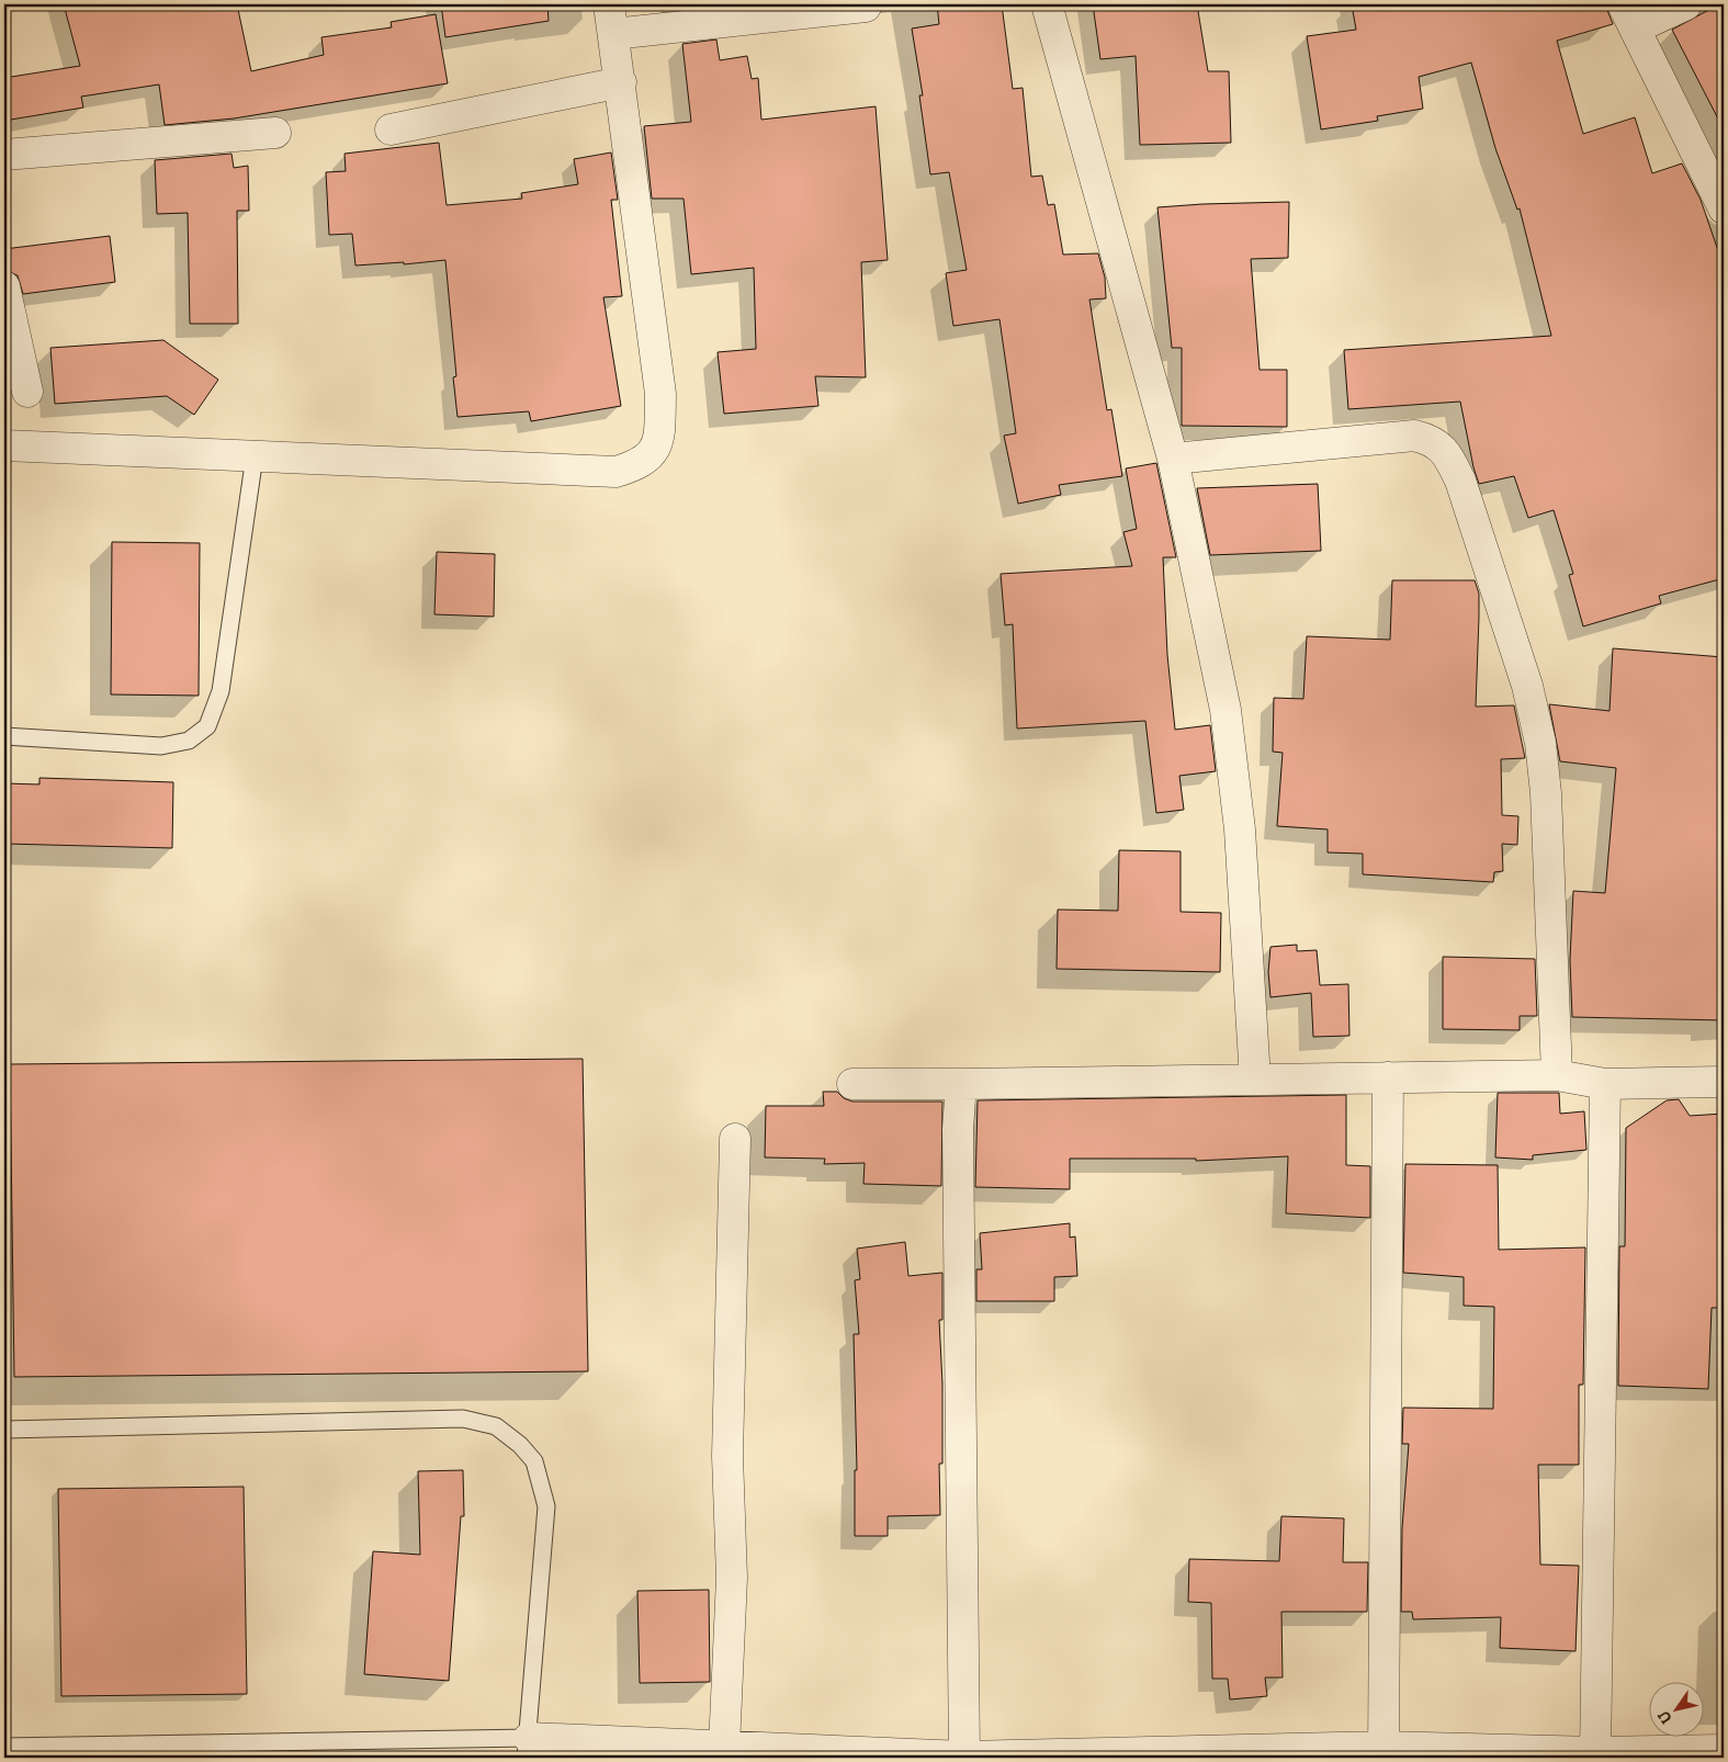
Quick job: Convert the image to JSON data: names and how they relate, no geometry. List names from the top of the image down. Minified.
{"north":"bottom left"}
